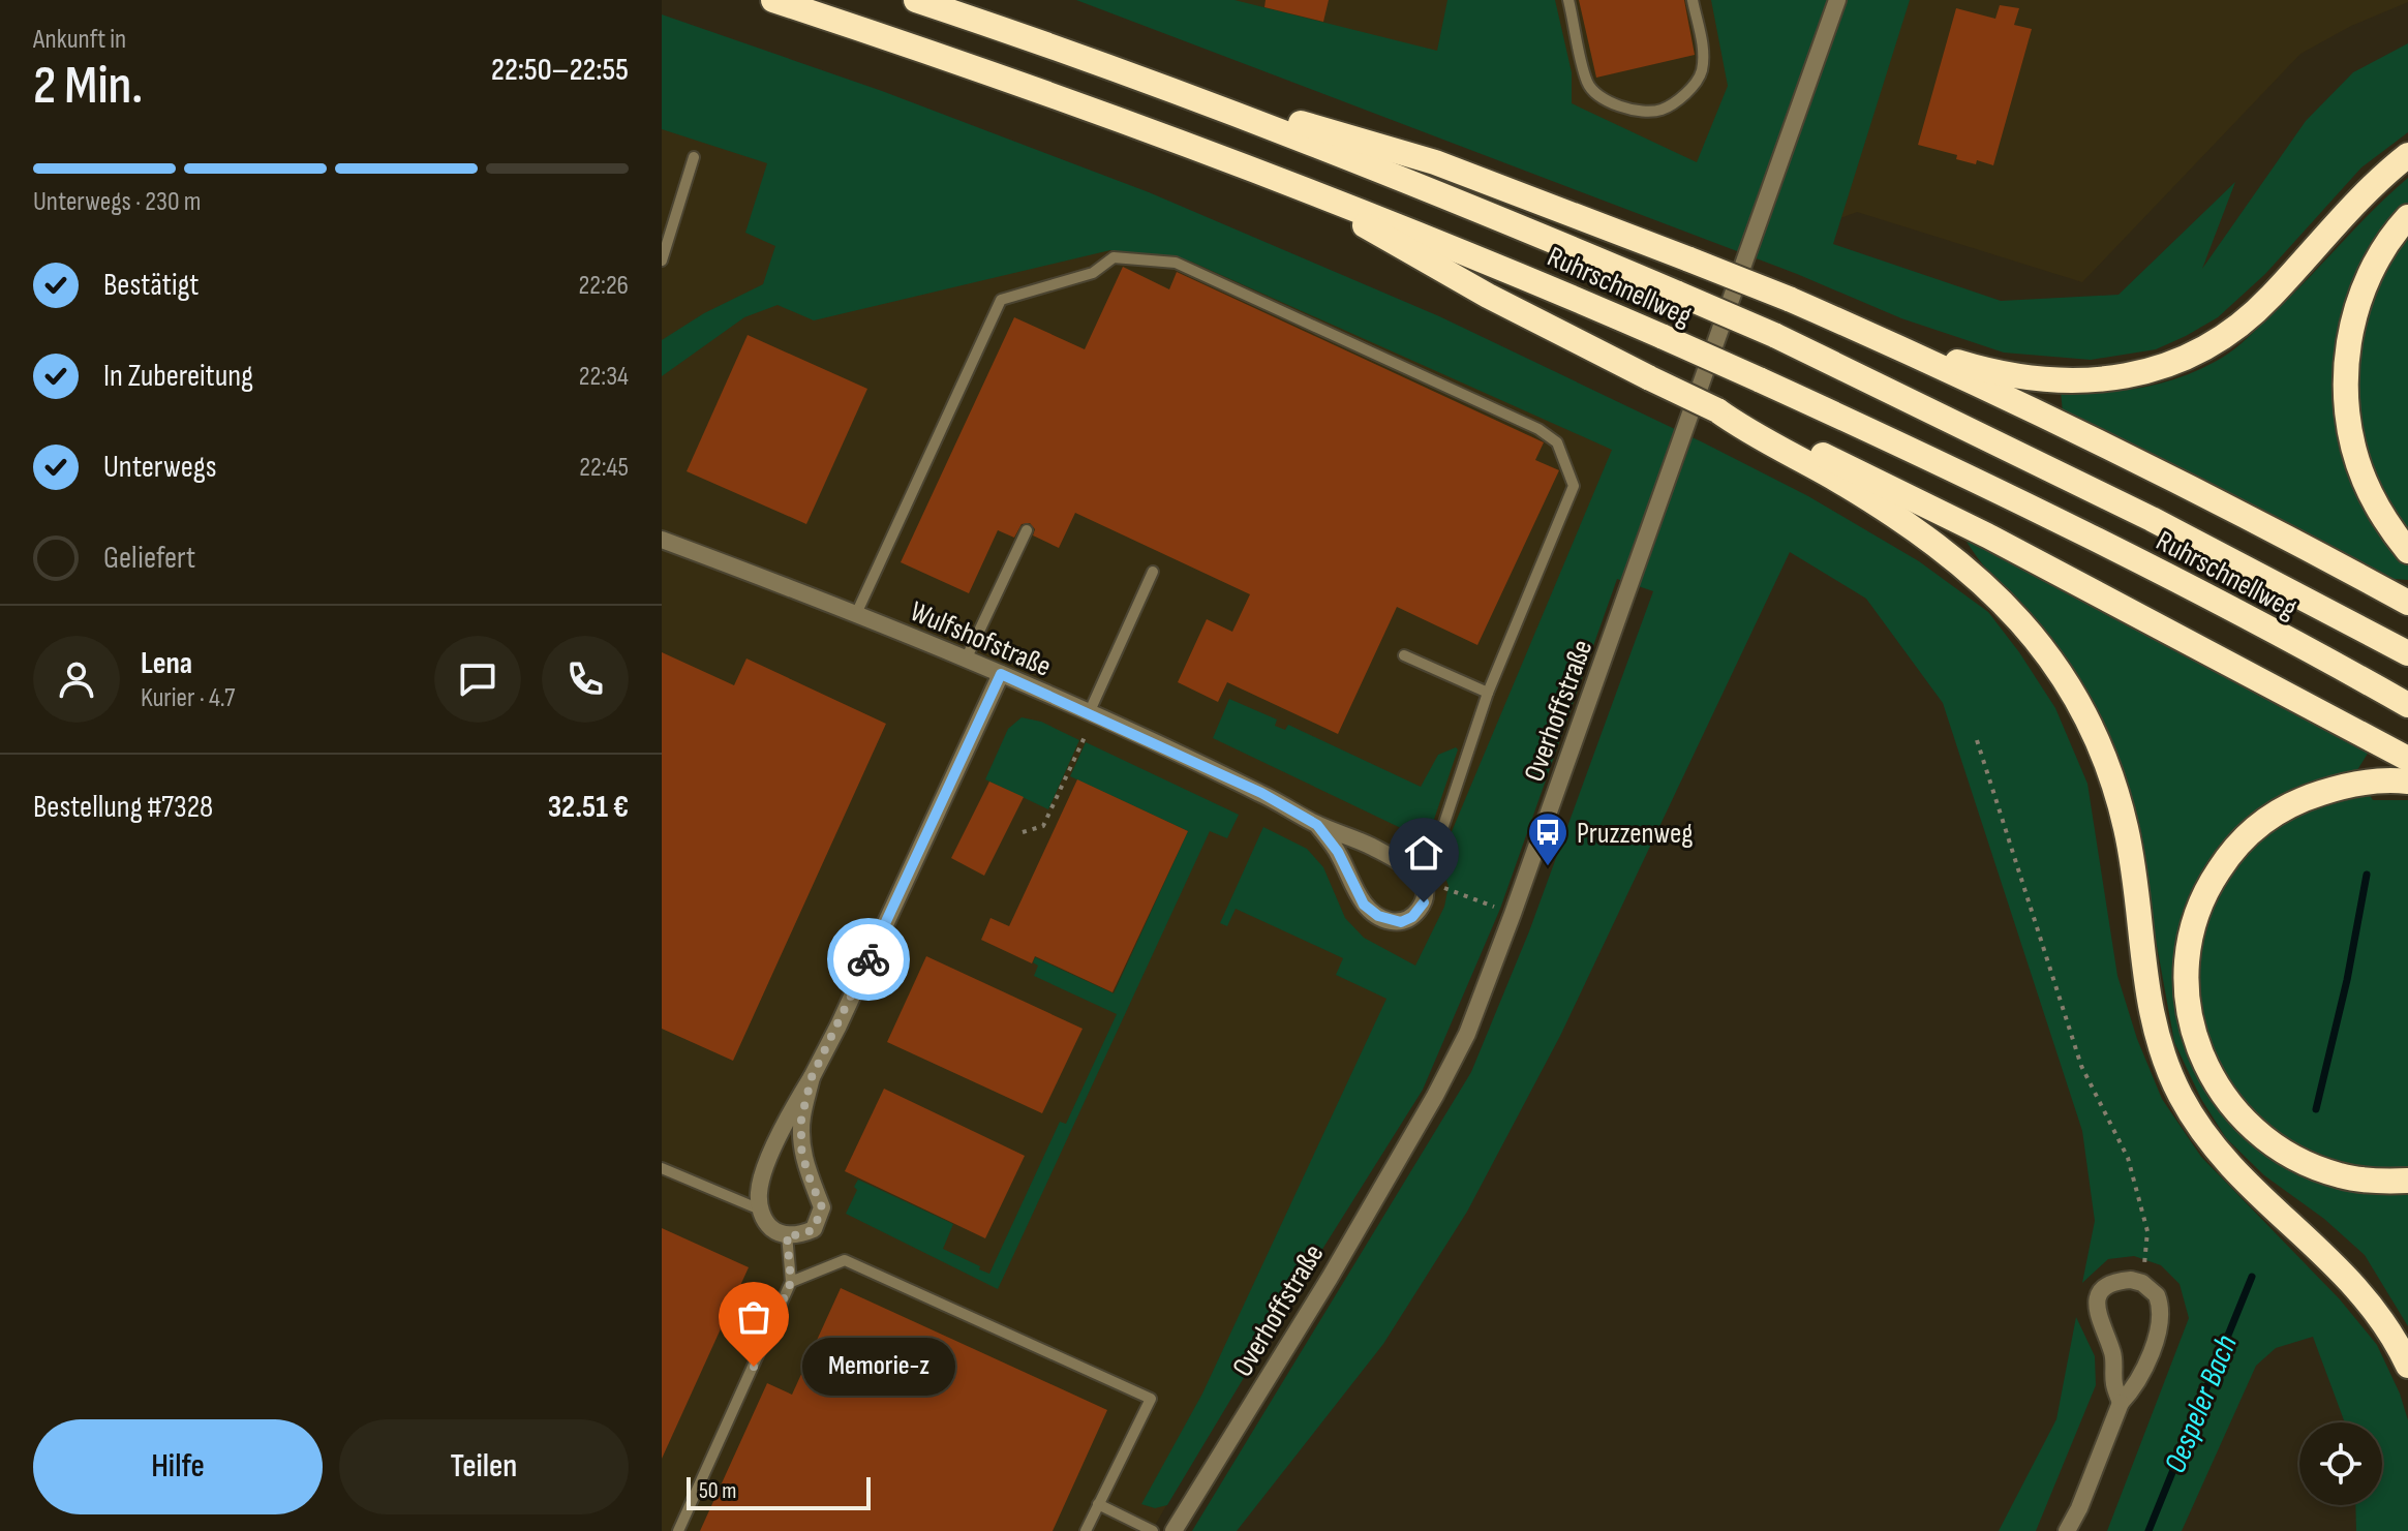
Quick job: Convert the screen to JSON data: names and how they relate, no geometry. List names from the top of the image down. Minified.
{"streets":{"highway":["Ruhrschnellweg"],"street":["Wulfshofstraße","Overhoffstraße"]},"water":["Oespeler Bach"],"places":{"bus stop":["Pruzzenweg"],"other":["Memorie-z"]},"scale_bar":"50 m","page":{"heading":["2 Min.","Ankunft in","22:50–22:55"],"panel":["Lena","Kurier · 4.7","Bestellung #7328","32.51 €"],"bar":"Unterwegs · 230 m","list":[["Bestätigt","22:26"],["In Zubereitung","22:34"],["Unterwegs","22:45"],"Geliefert"],"bubble":"Memorie-z","buttons":["Hilfe","Teilen"],"scale":"50 m"}}
